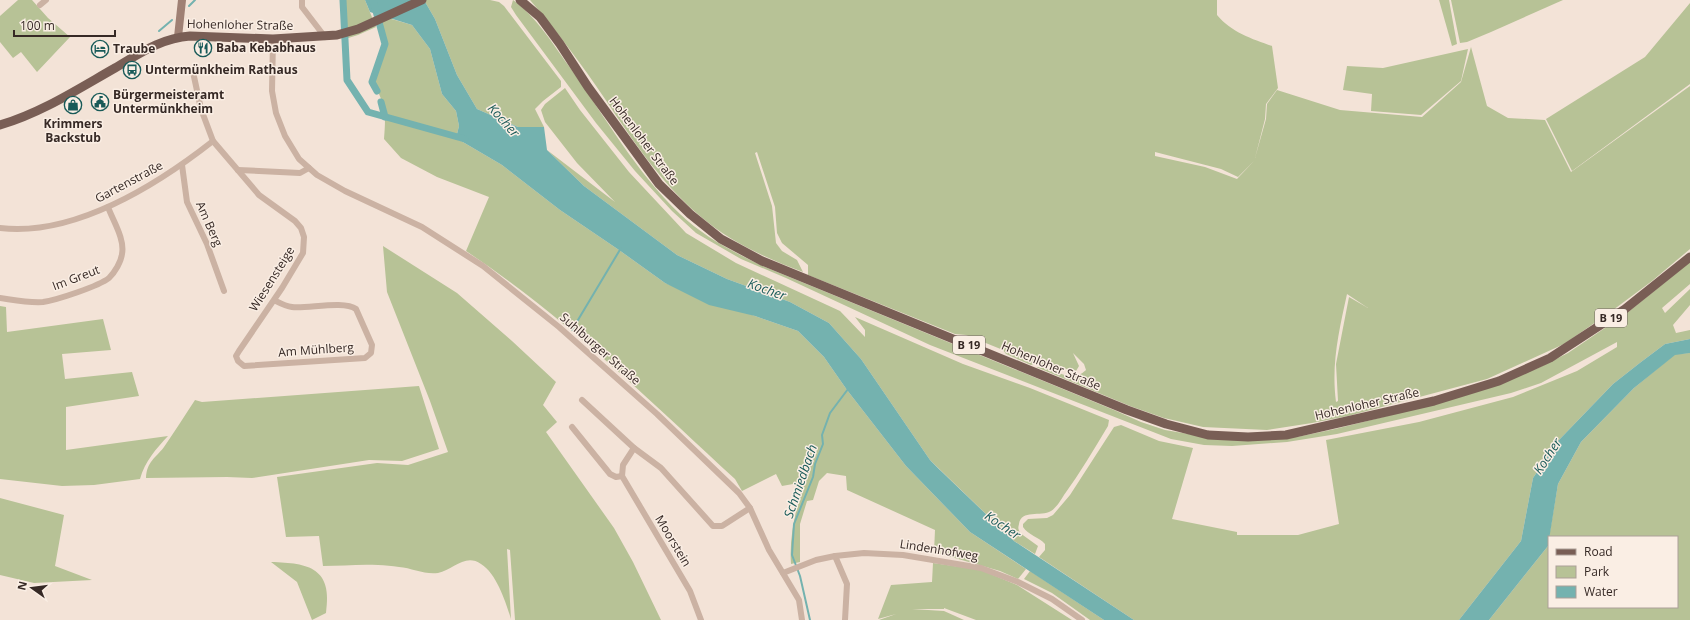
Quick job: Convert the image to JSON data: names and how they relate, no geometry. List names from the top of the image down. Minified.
{"streets":{"main road":["Hohenloher Straße","B 19"],"street":["Gartenstraße","Am Berg","Im Greut","Wiesensteige","Suhlburger Straße","Am Mühlberg","Moorstein","Lindenhofweg"]},"crossings":[["Hohenloher Straße","Suhlburger Straße"],["Gartenstraße","Am Berg"],["Gartenstraße","Im Greut"],["Wiesensteige","Am Mühlberg"],["Suhlburger Straße","Lindenhofweg"]],"water":["Kocher","Schmiedbach"],"places":{"restaurant":["Baba Kebabhaus"],"hotel":["Traube"],"bus stop":["Untermünkheim Rathaus"],"public building":["Bürgermeisteramt Untermünkheim"],"shop":["Krimmers Backstub"]},"legend":["Road","Park","Water"],"scale_bar":"100 m","north":"left"}
